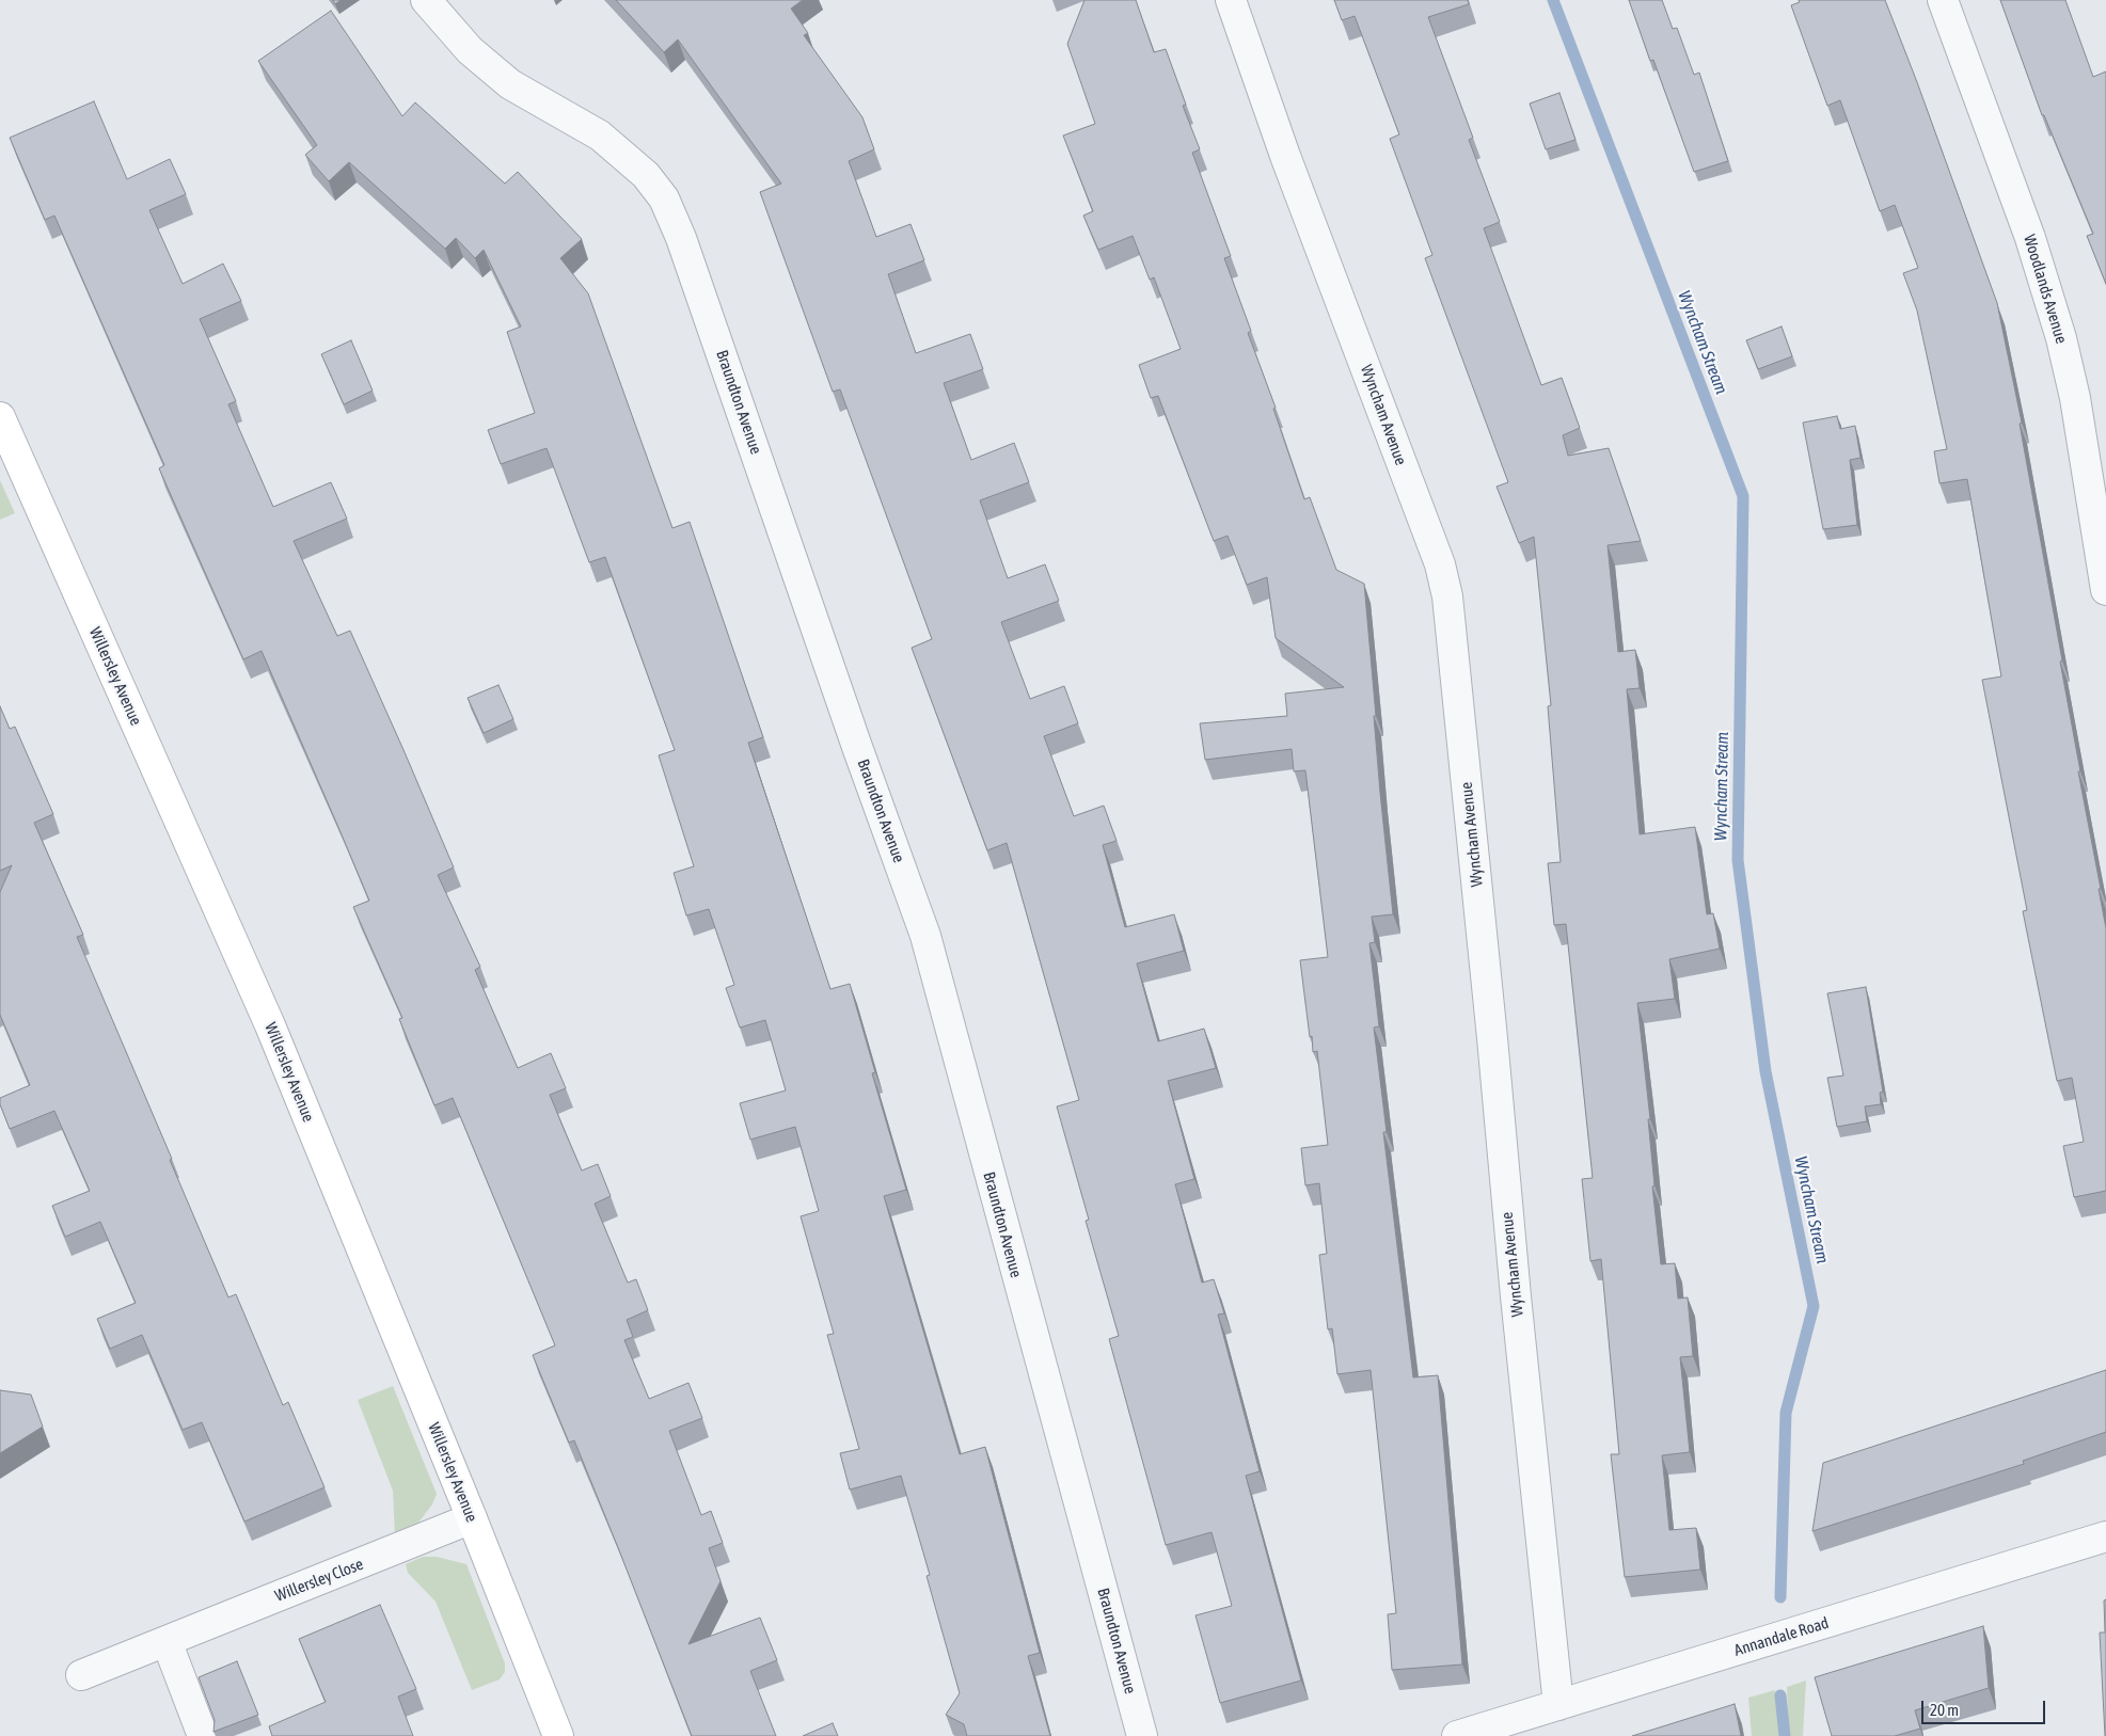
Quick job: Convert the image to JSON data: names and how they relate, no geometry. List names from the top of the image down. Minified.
{"streets":{"street":["Woodlands Avenue","Braundton Avenue","Wyncham Avenue","Willersley Avenue","Willersley Close","Annandale Road"]},"crossings":[["Wyncham Avenue","Annandale Road"],["Willersley Avenue","Willersley Close"]],"water":["Wyncham Stream"],"scale_bar":"20 m"}
